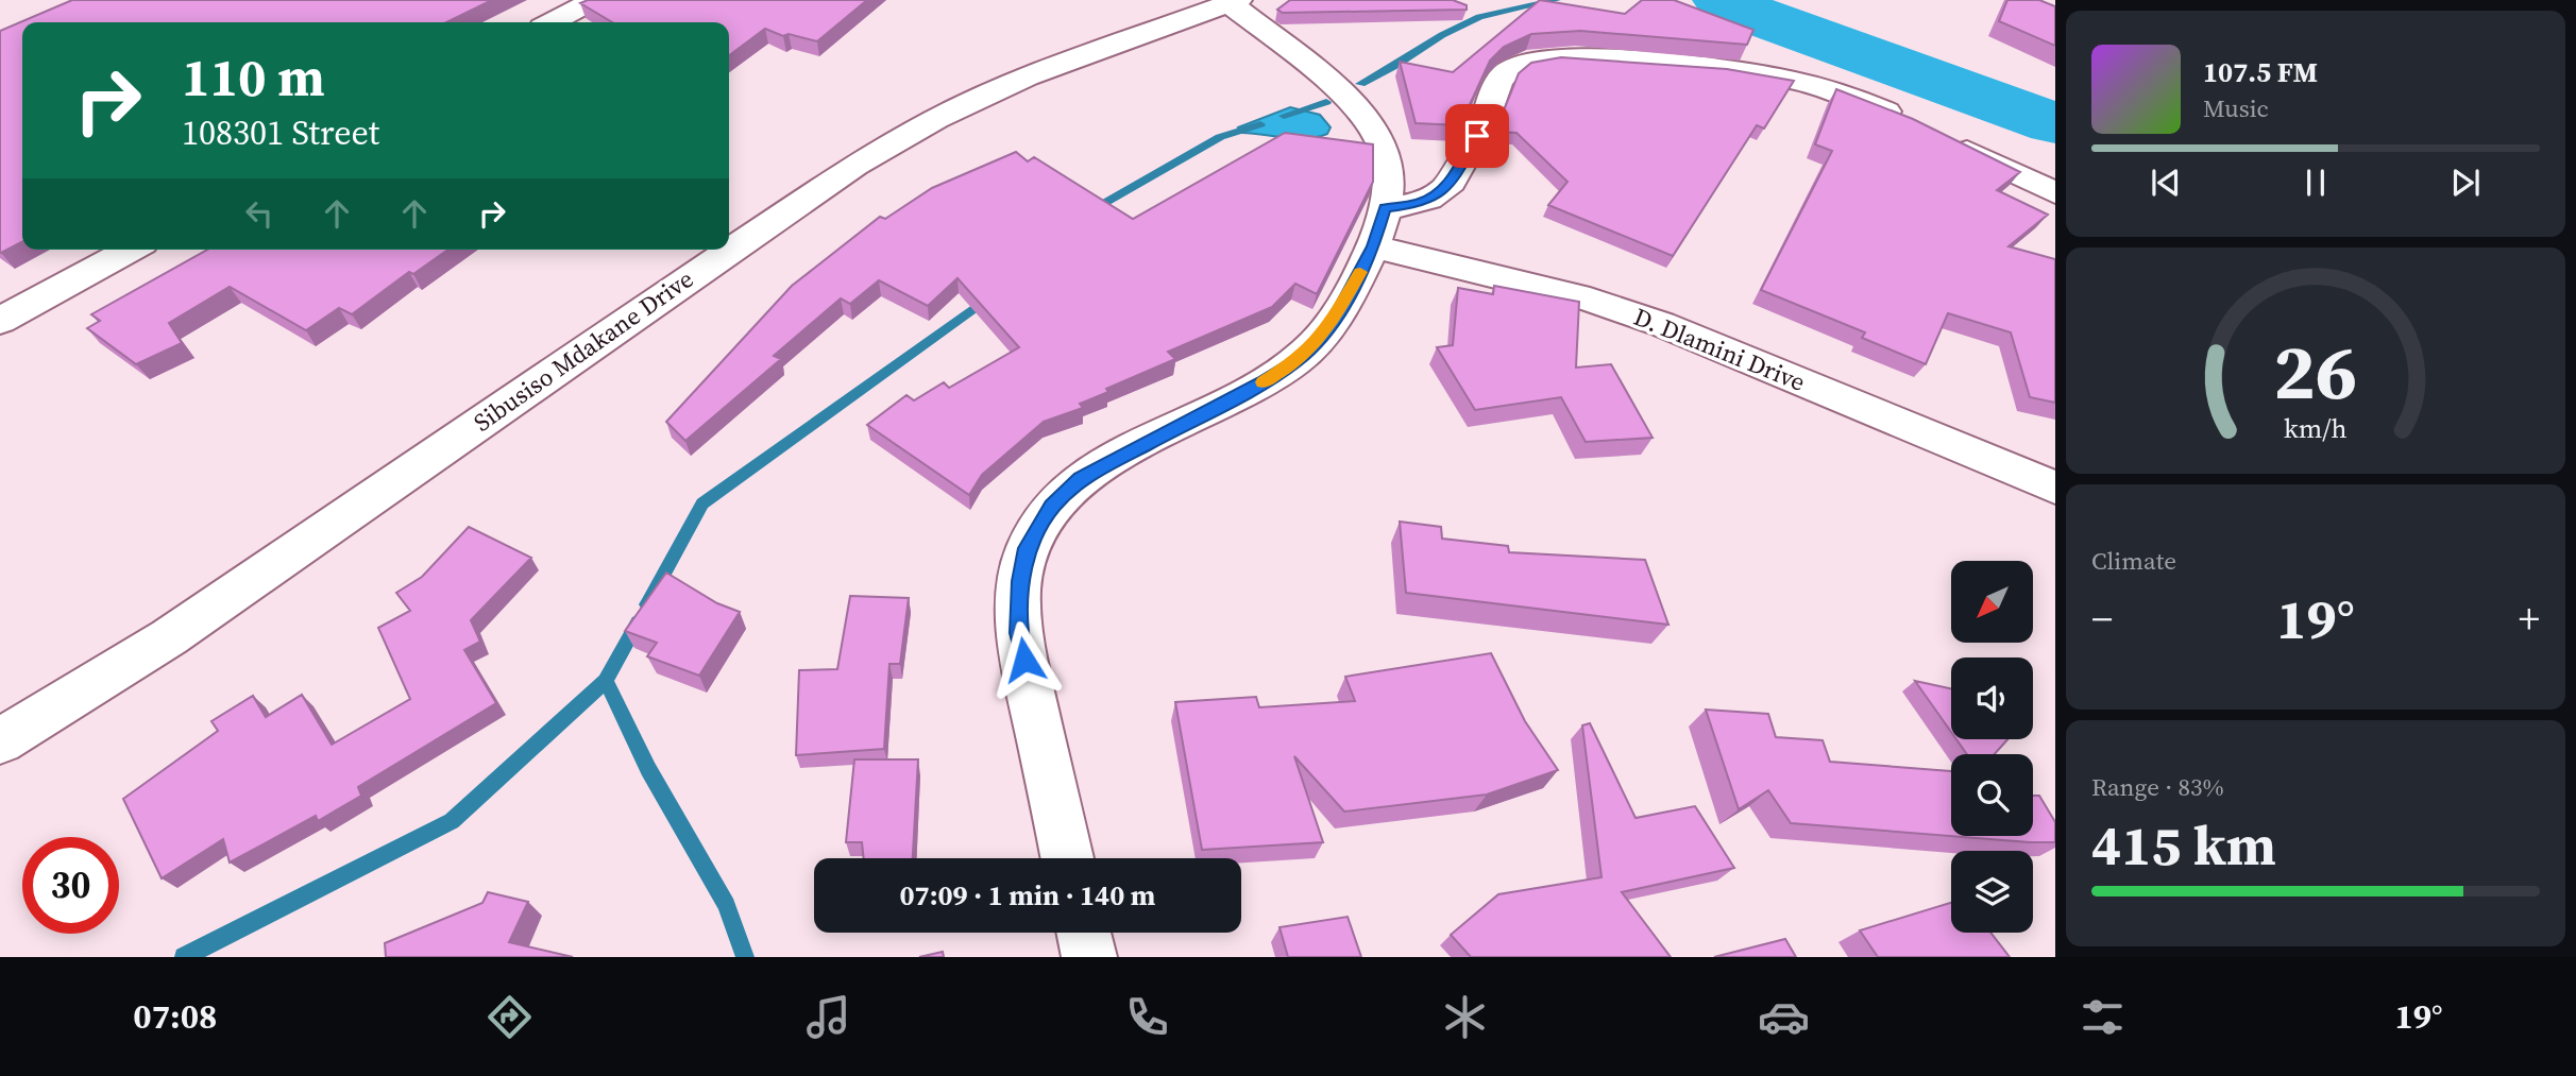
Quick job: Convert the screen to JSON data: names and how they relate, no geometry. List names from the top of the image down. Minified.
{"streets":{"street":["D. Dlamini Drive","Sibusiso Mdakane Drive"]},"north":"bottom left","page":{"turn":["110 m","108301 Street"],"song":["107.5 FM","Music"],"tile":["Climate",["Range · 83%","415 km"]],"heat":["−","19°","+"],"limit":"30","trip":"07:09 · 1 min · 140 m","tabs":["07:08","19°"],"gauge":["26","km/h"]}}
